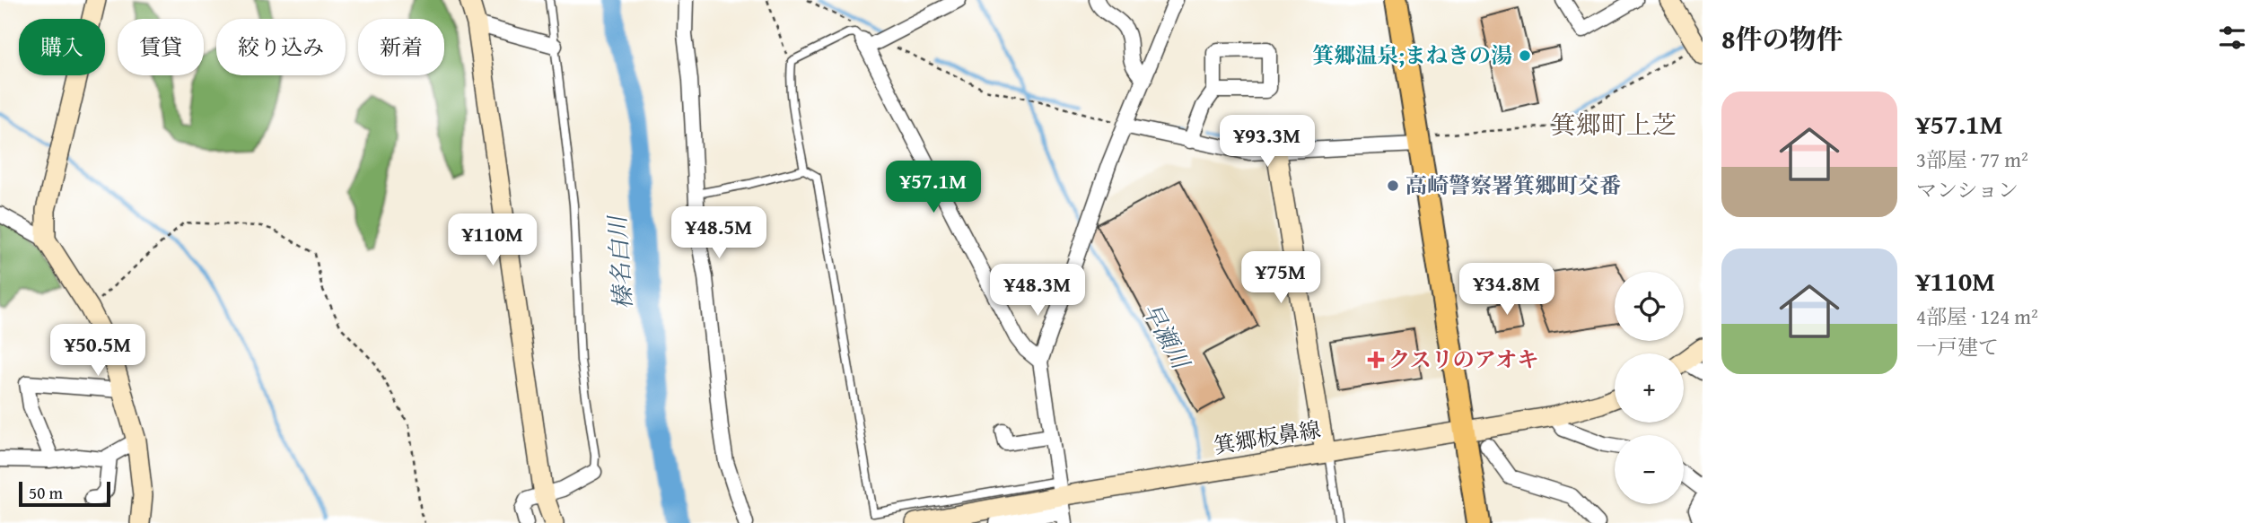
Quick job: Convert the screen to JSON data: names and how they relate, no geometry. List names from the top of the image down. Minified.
{"streets":{"main road":["箕郷板鼻線"]},"districts":["箕郷町上芝"],"water":["榛名白川","早瀬川"],"places":{"other":["箕郷温泉;まねきの湯","高崎警察署箕郷町交番"],"health":["クスリのアオキ"]},"scale_bar":"50 m","page":{"heading":"8件の物件","chip":["購入","賃貸","絞り込み","新着"],"list":[{"name":"¥57.1M","note":"3部屋 · 77 m² · マンション"},{"name":"¥110M","note":"4部屋 · 124 m² · 一戸建て"}],"price":["¥93.3M","¥57.1M","¥48.5M","¥110M","¥75M","¥34.8M","¥48.3M","¥50.5M"],"map_buttons":["+","−"],"scale":"50 m"}}
